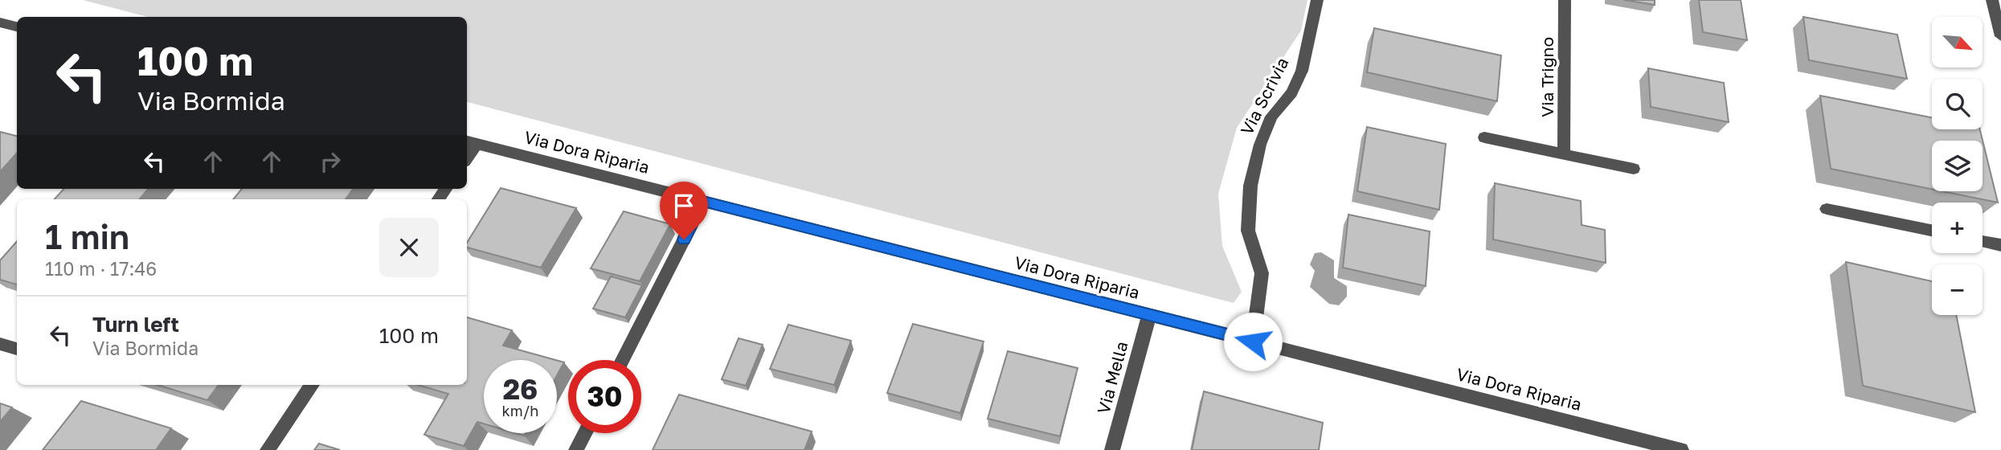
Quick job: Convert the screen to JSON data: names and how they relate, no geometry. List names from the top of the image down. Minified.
{"streets":{"street":["Via Trigno","Via Scrivia","Via Dora Riparia","Via Mella"]},"crossings":[["Via Scrivia","Via Dora Riparia"],["Via Dora Riparia","Via Mella"]],"north":"bottom right","page":{"map_buttons":["+","−"],"turn":["100 m","Via Bormida"],"heading":["1 min","110 m · 17:46"],"list":[{"name":"Turn left","note":"Via Bormida","value":"100 m"}],"speed":"26 km/h","limit":"30"}}
